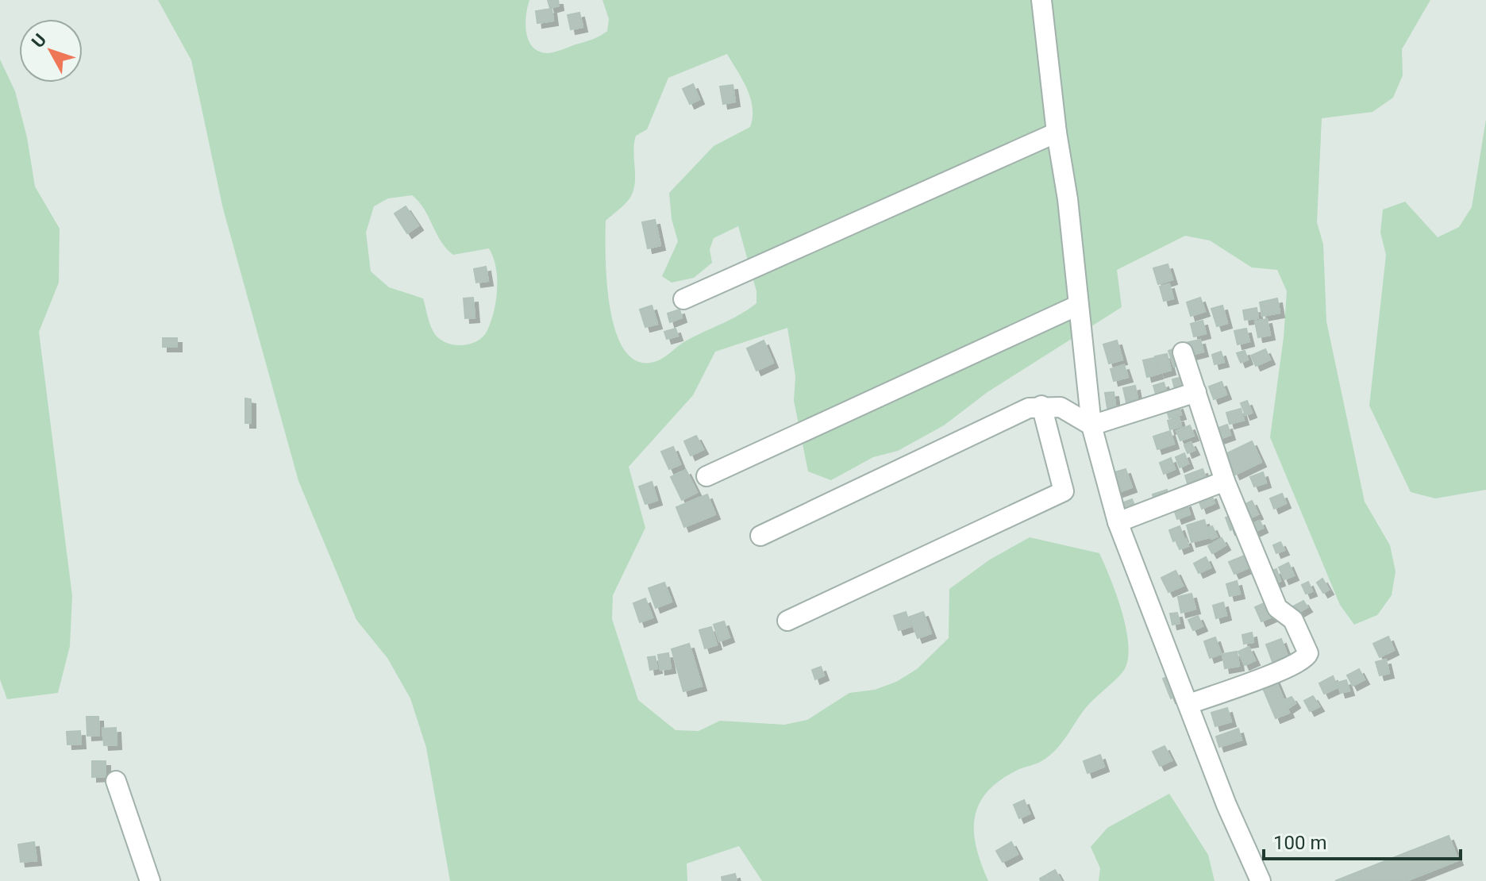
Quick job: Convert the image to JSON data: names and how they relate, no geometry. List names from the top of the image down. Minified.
{"scale_bar":"100 m","north":"top left"}
